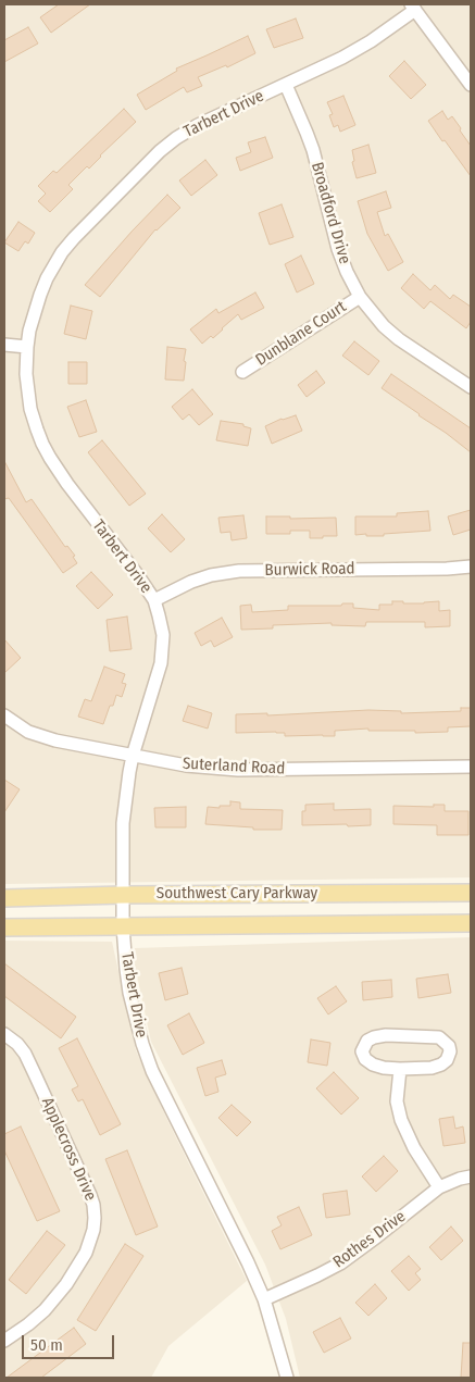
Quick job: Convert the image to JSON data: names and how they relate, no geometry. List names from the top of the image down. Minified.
{"streets":{"main road":["Southwest Cary Parkway"],"street":["Tarbert Drive","Broadford Drive","Dunblane Court","Burwick Road","Suterland Road","Applecross Drive","Rothes Drive"]},"crossings":[["Tarbert Drive","Broadford Drive"],["Tarbert Drive","Burwick Road"],["Tarbert Drive","Suterland Road"],["Tarbert Drive","Southwest Cary Parkway"],["Tarbert Drive","Rothes Drive"],["Broadford Drive","Dunblane Court"]],"scale_bar":"50 m"}
